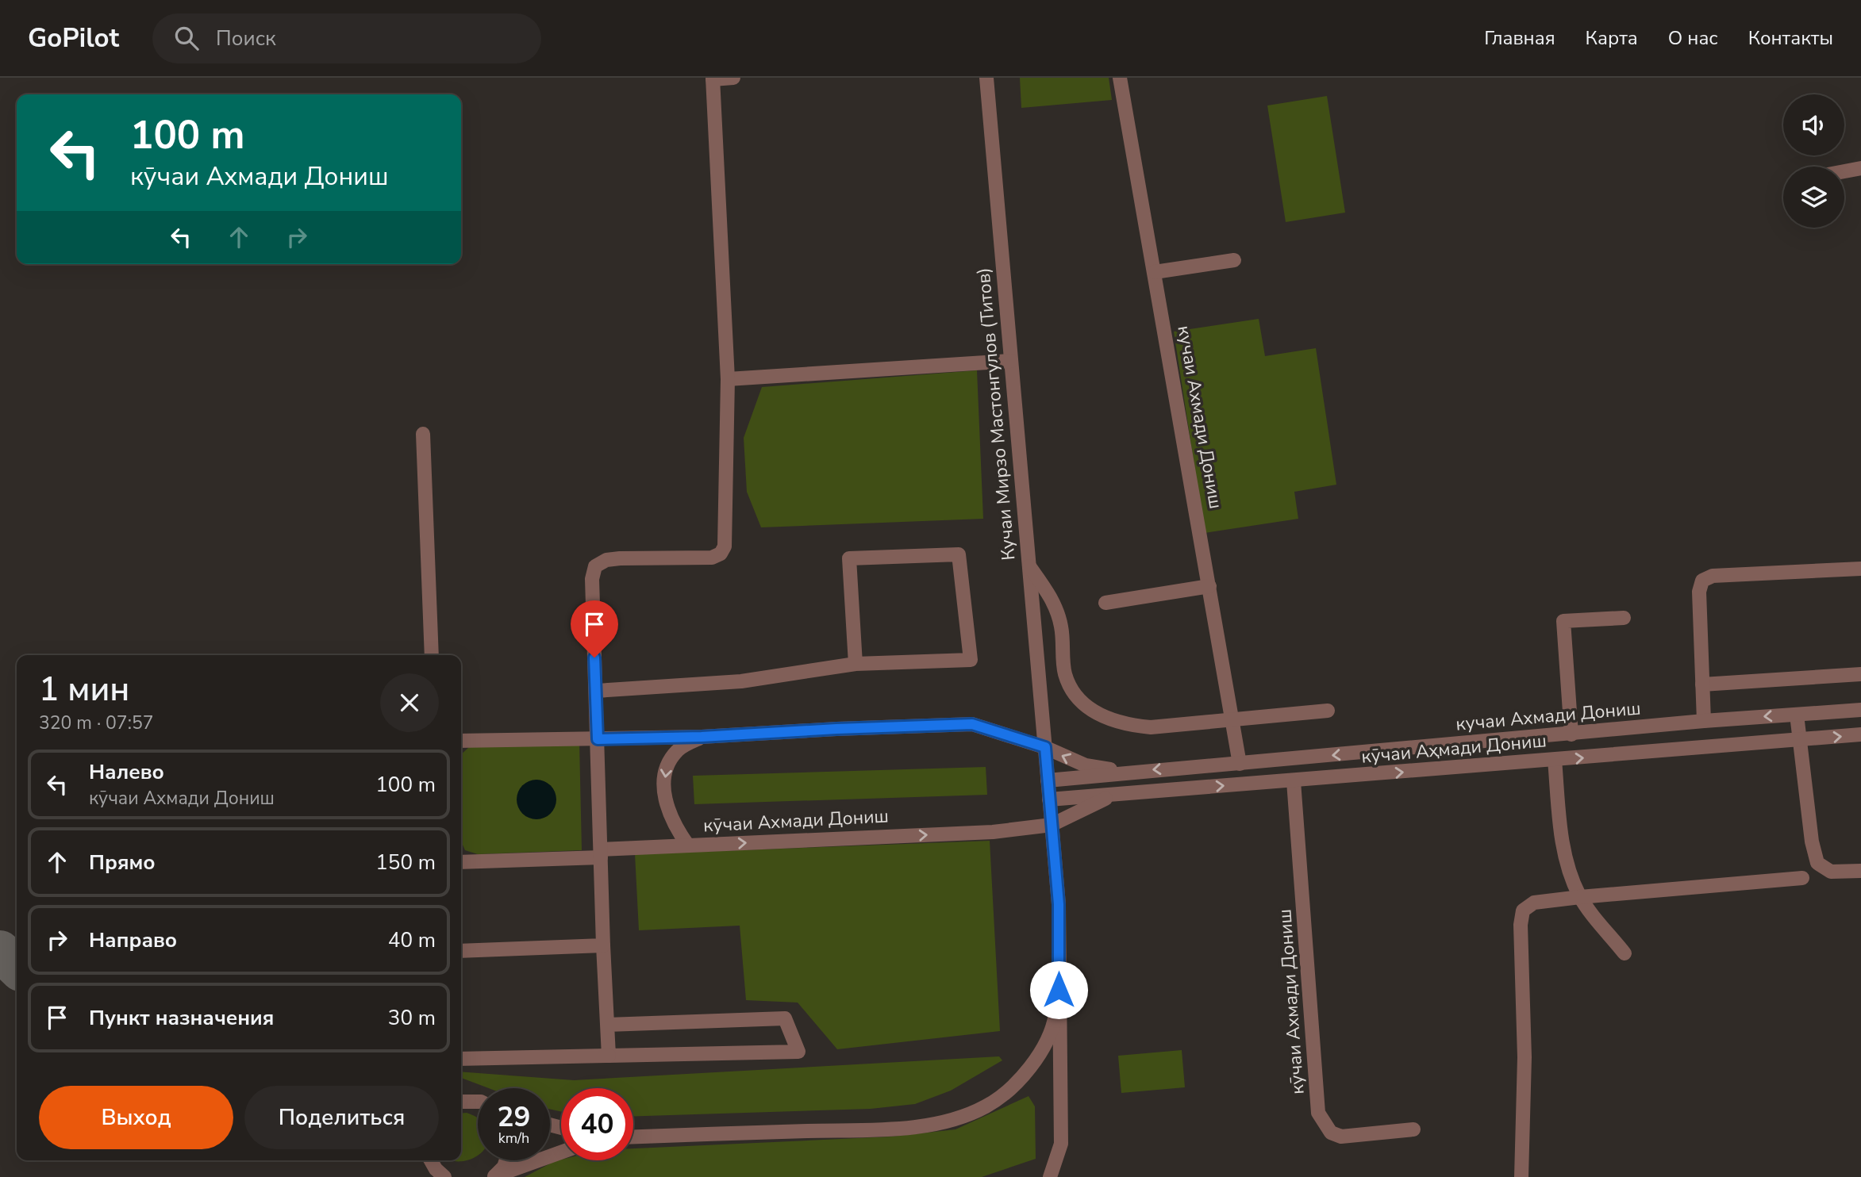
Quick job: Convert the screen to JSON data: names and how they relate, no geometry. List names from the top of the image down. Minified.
{"streets":{"street":["Кучаи Мирзо Мастонгулов (Титов)","кучаи Ахмади Дониш","кӯчаи Аҳмади Дониш","кӯчаи Ахмади Дониш"]},"crossings":[["Кучаи Мирзо Мастонгулов (Титов)","кучаи Ахмади Дониш"],["Кучаи Мирзо Мастонгулов (Титов)","кӯчаи Аҳмади Дониш"],["Кучаи Мирзо Мастонгулов (Титов)","кӯчаи Ахмади Дониш"],["кучаи Ахмади Дониш","кӯчаи Ахмади Дониш"],["кӯчаи Аҳмади Дониш","кӯчаи Ахмади Дониш"]],"page":{"header":"GoPilot","search":"Поиск","nav":["Главная","Карта","О нас","Контакты"],"turn":["100 m","кӯчаи Ахмади Дониш"],"heading":["1 мин","320 m · 07:57"],"list":[{"name":"Налево","note":"кӯчаи Ахмади Дониш","value":"100 m"},{"name":"Прямо","value":"150 m"},{"name":"Направо","value":"40 m"},{"name":"Пункт назначения","value":"30 m"}],"buttons":["Выход","Поделиться"],"speed":"29 km/h","limit":"40"}}
